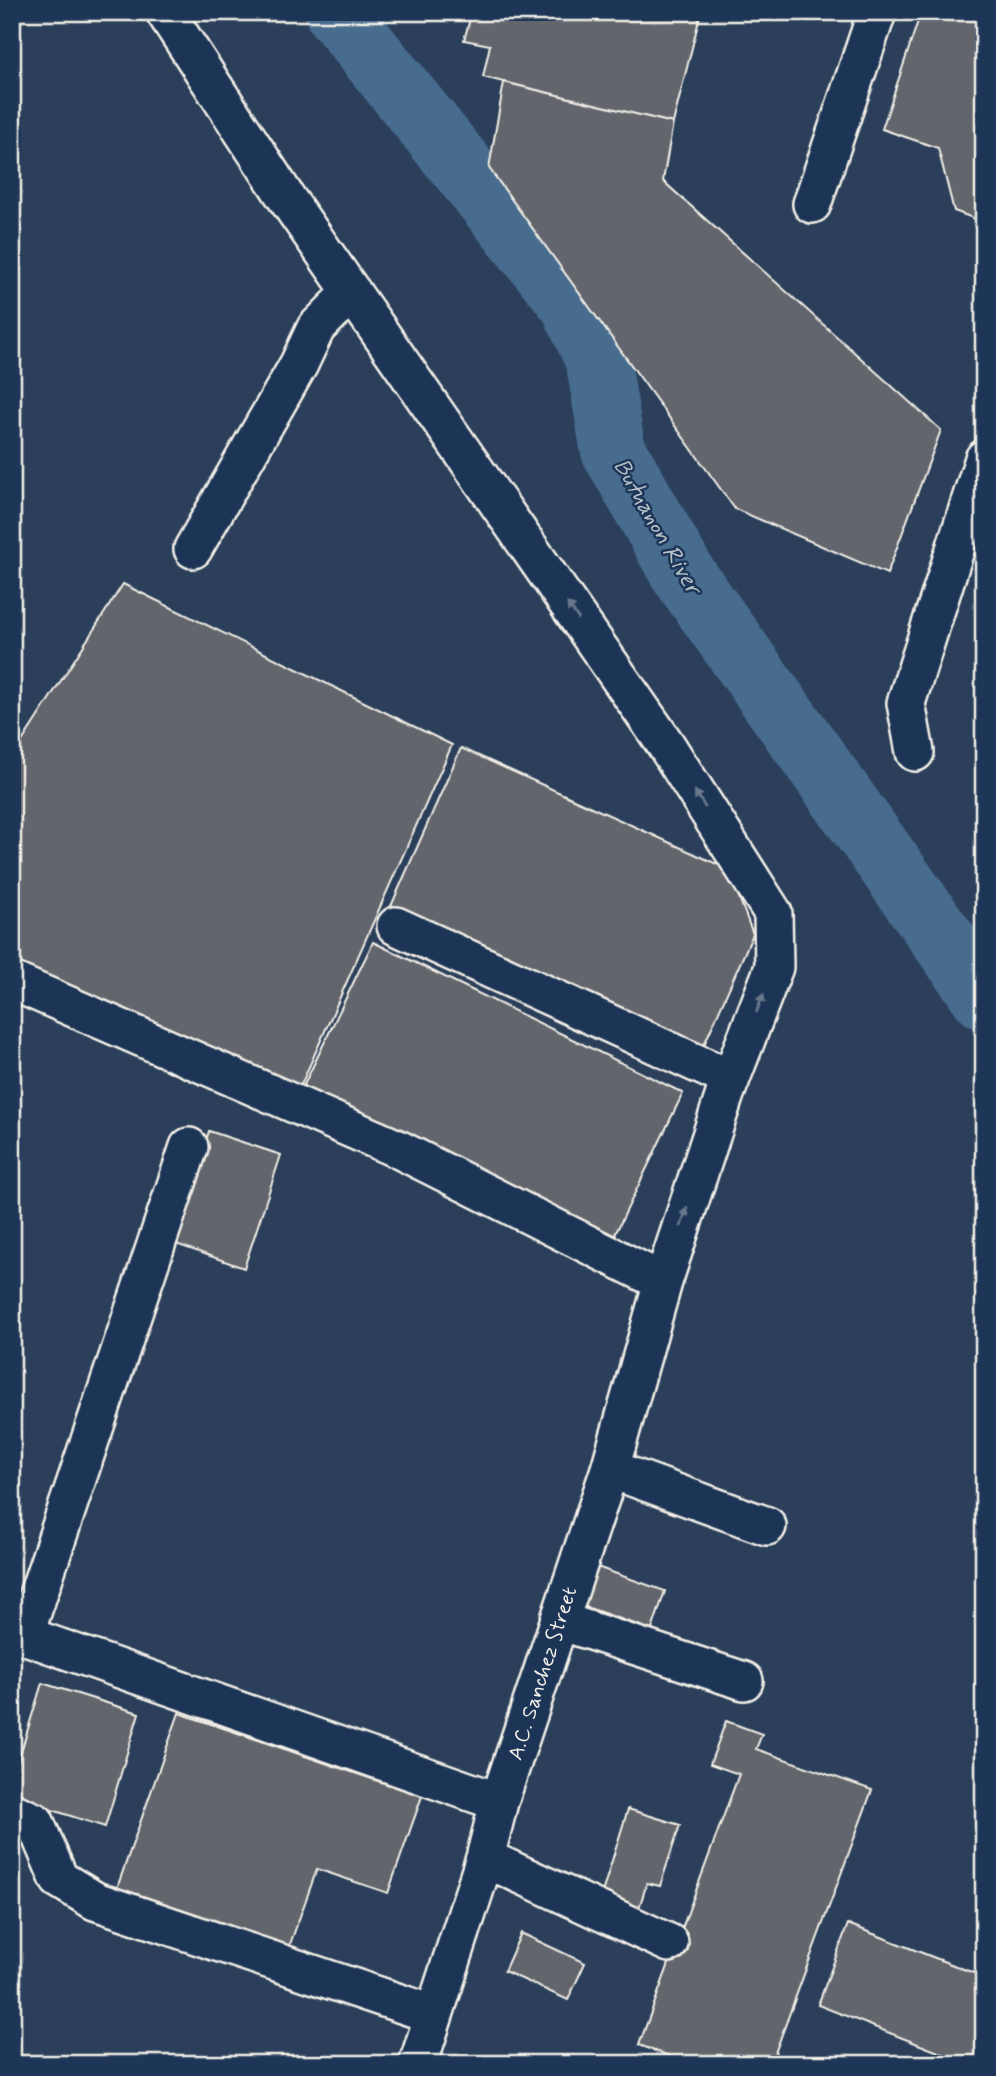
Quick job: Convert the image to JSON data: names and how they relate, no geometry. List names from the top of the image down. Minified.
{"streets":{"street":["A.C. Sanchez Street"]},"one_way":["A.C. Sanchez Street"],"water":["Butuanon River"]}
